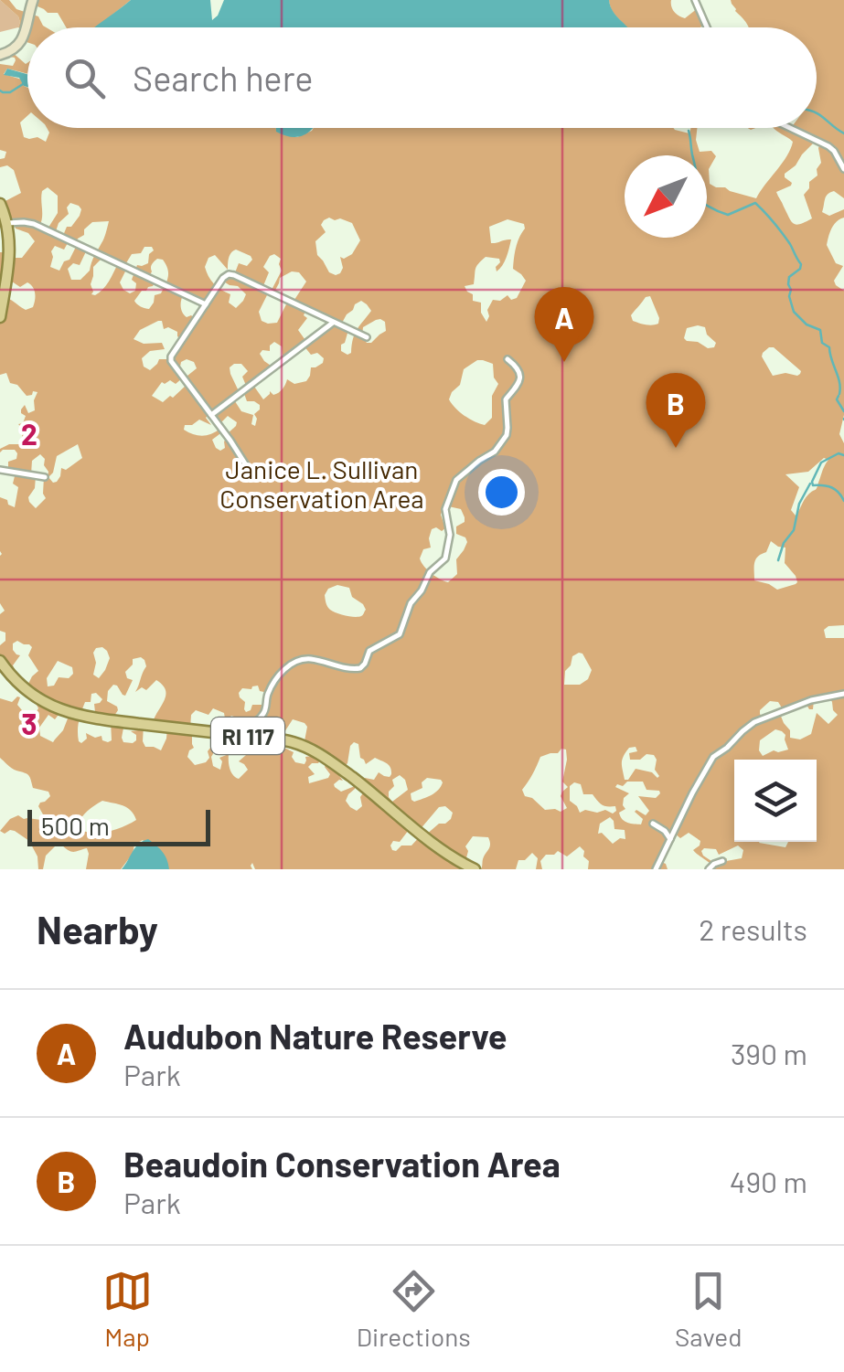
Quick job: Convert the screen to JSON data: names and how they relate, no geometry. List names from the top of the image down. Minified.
{"streets":{"main road":["RI 117"]},"parks":["Janice L. Sullivan Conservation Area"],"scale_bar":"500 m","north":"bottom left","page":{"search":"Search here","pins":["A","B"],"scale":"500 m","heading":["Nearby","2 results"],"list":[{"mark":"A","name":"Audubon Nature Reserve","note":"Park","value":"390 m"},{"mark":"B","name":"Beaudoin Conservation Area","note":"Park","value":"490 m"}],"nav":["Map","Directions","Saved"]},"grid":{"rows":["2","3"]}}
